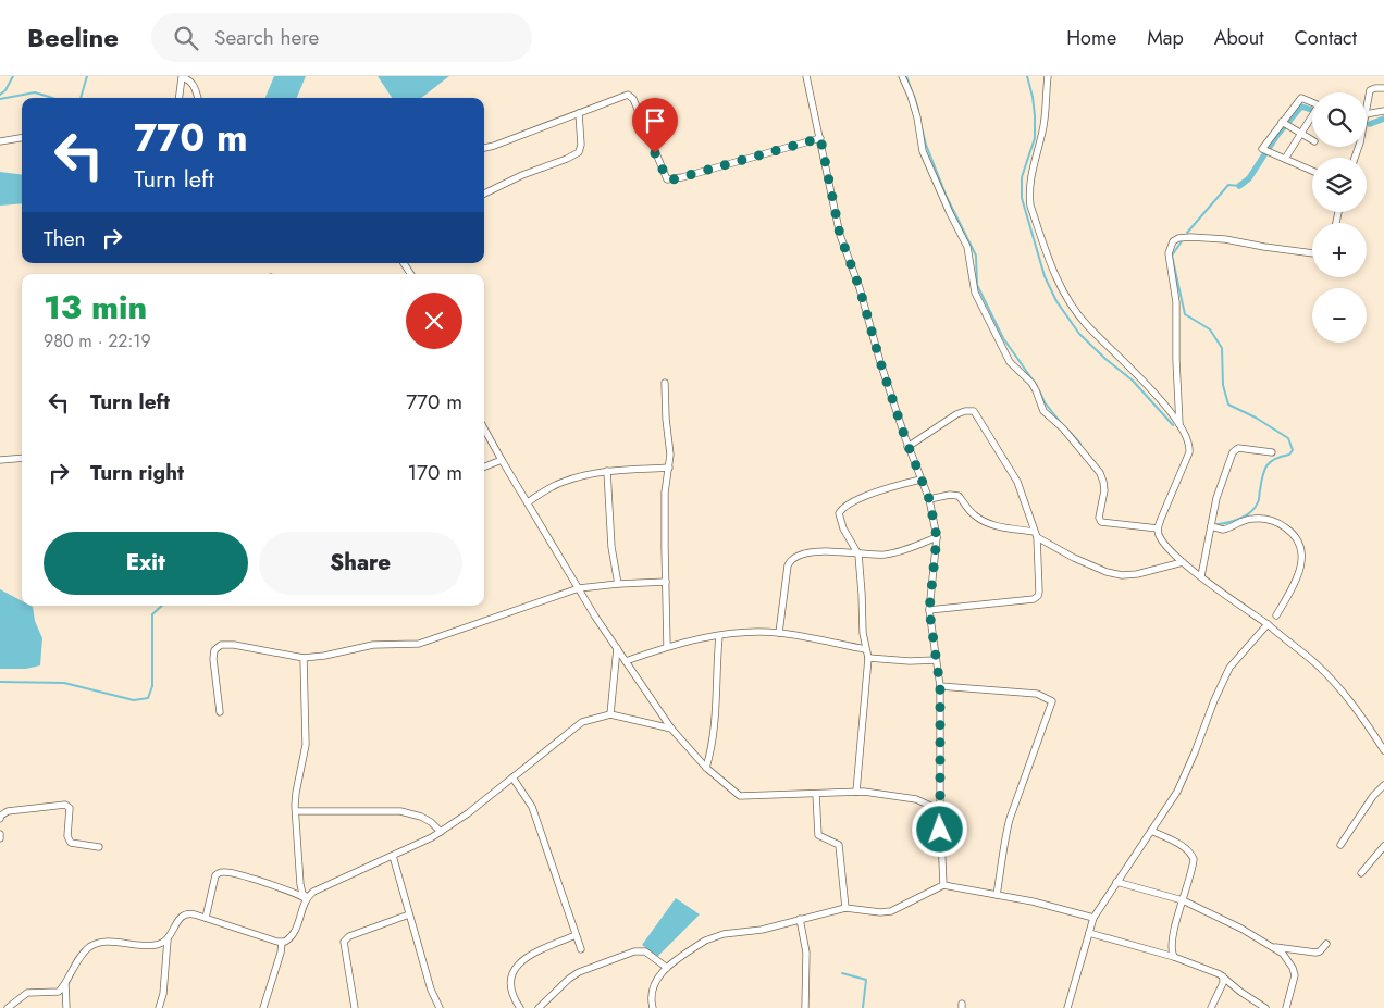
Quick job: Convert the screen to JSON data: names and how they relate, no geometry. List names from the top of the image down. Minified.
{"page":{"header":"Beeline","search":"Search here","nav":["Home","Map","About","Contact"],"map_buttons":["+","−"],"turn":["770 m","Turn left"],"then":"Then","heading":["13 min","980 m · 22:19"],"list":[{"name":"Turn left","value":"770 m"},{"name":"Turn right","value":"170 m"}],"buttons":["Exit","Share"]}}
